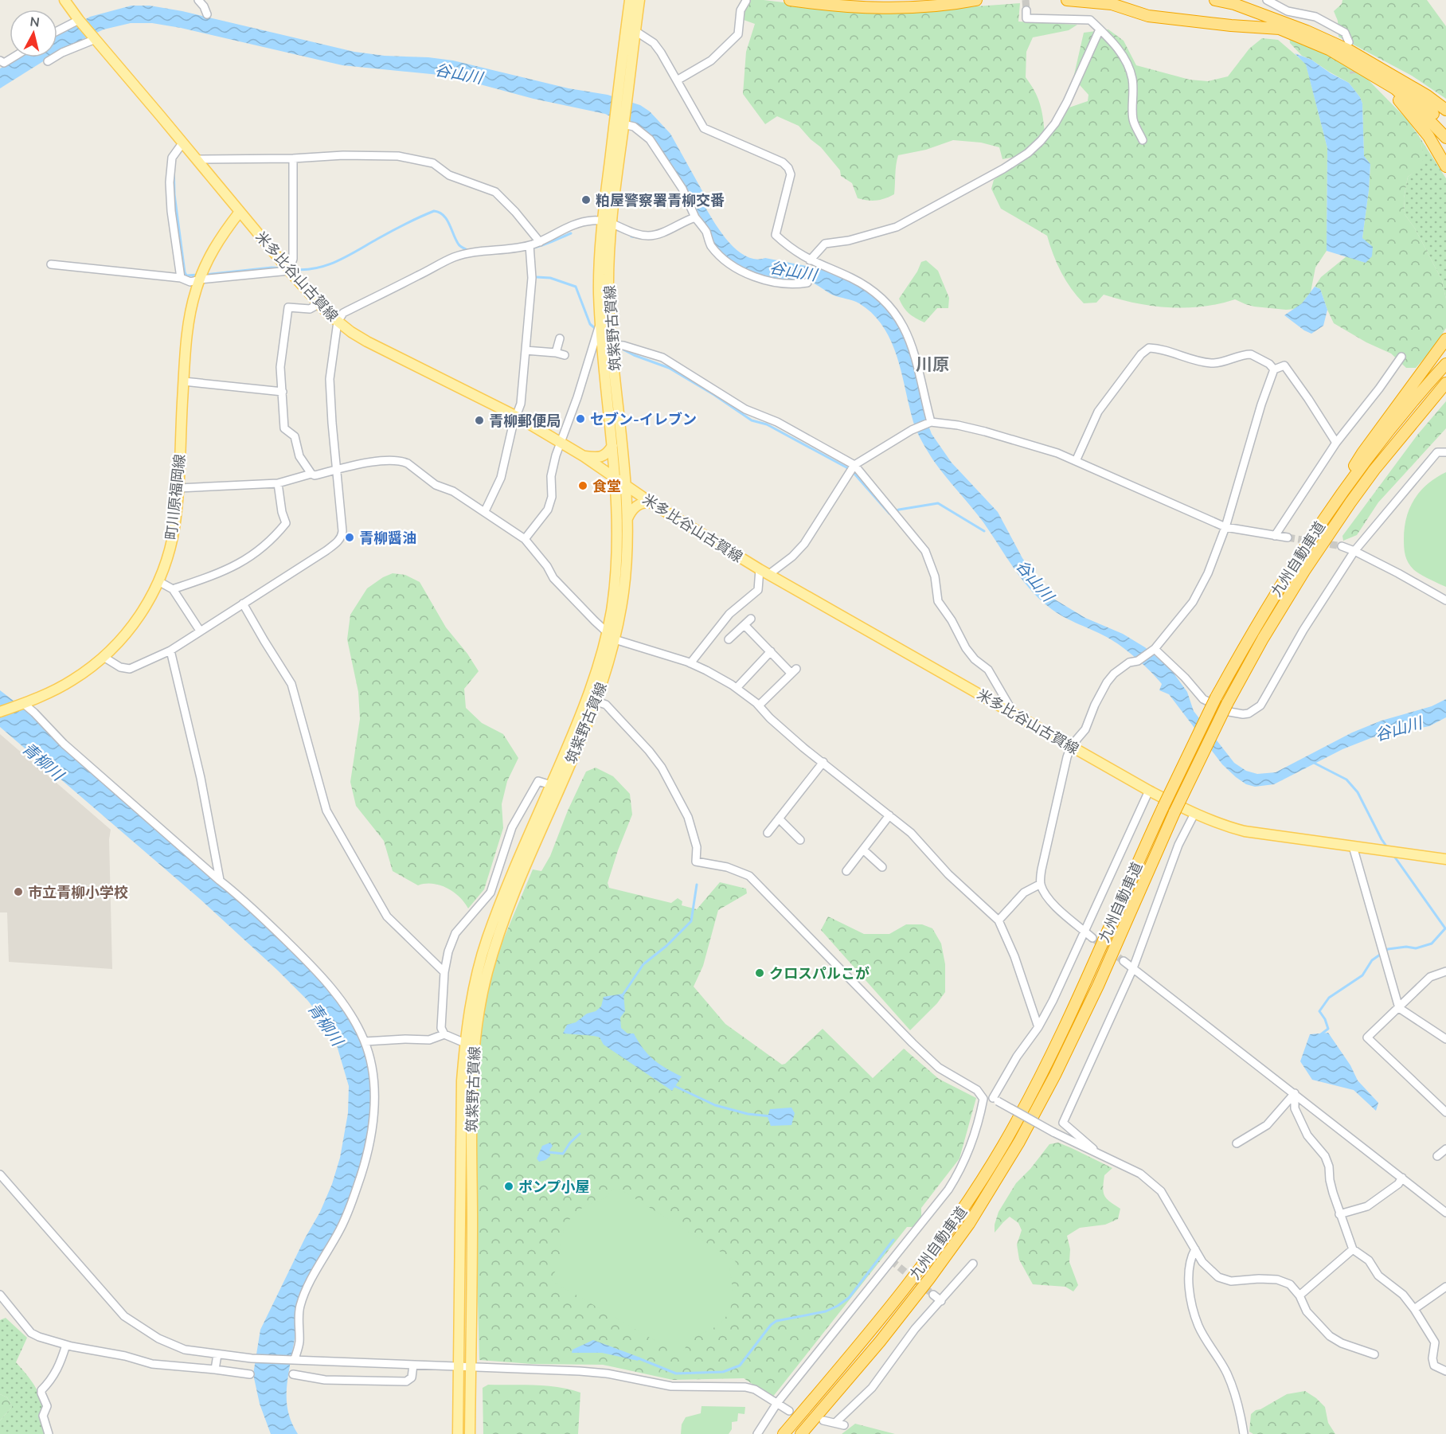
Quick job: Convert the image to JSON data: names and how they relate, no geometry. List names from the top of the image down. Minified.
{"streets":{"highway":["九州自動車道"],"main road":["米多比谷山古賀線","筑紫野古賀線","町川原福岡線"]},"crossings":[["米多比谷山古賀線","筑紫野古賀線"],["米多比谷山古賀線","町川原福岡線"]],"districts":["川原"],"water":["谷山川","青柳川"],"places":["粕屋警察署青柳交番","セブン-イレブン","青柳郵便局","食堂","青柳醤油","市立青柳小学校","クロスパルこが","ポンプ小屋"],"north":"top"}
